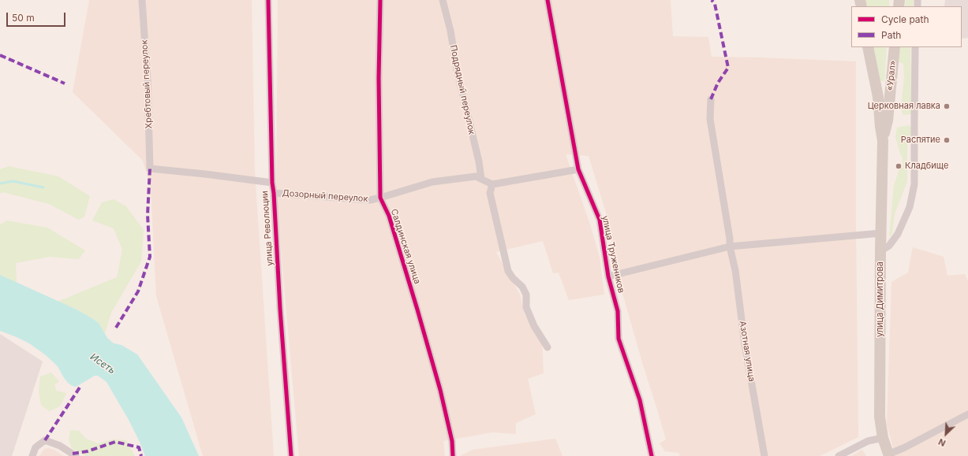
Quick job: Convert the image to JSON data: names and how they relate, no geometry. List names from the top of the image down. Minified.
{"streets":{"main road":["«Урал»","улица Димитрова"],"street":["Хребтовый переулок","Подрядный переулок","Дозорный переулок","улица Революции","Салдинская улица","улица Тружеников","Азотная улица"]},"crossings":[["«Урал»","улица Димитрова"],["Хребтовый переулок","улица Революции"],["Подрядный переулок","Дозорный переулок"],["Дозорный переулок","улица Революции"],["Дозорный переулок","Салдинская улица"]],"water":["Исеть"],"places":["Церковная лавка","Распятие","Кладбище"],"legend":["Cycle path","Path"],"scale_bar":"50 m","north":"bottom left"}
